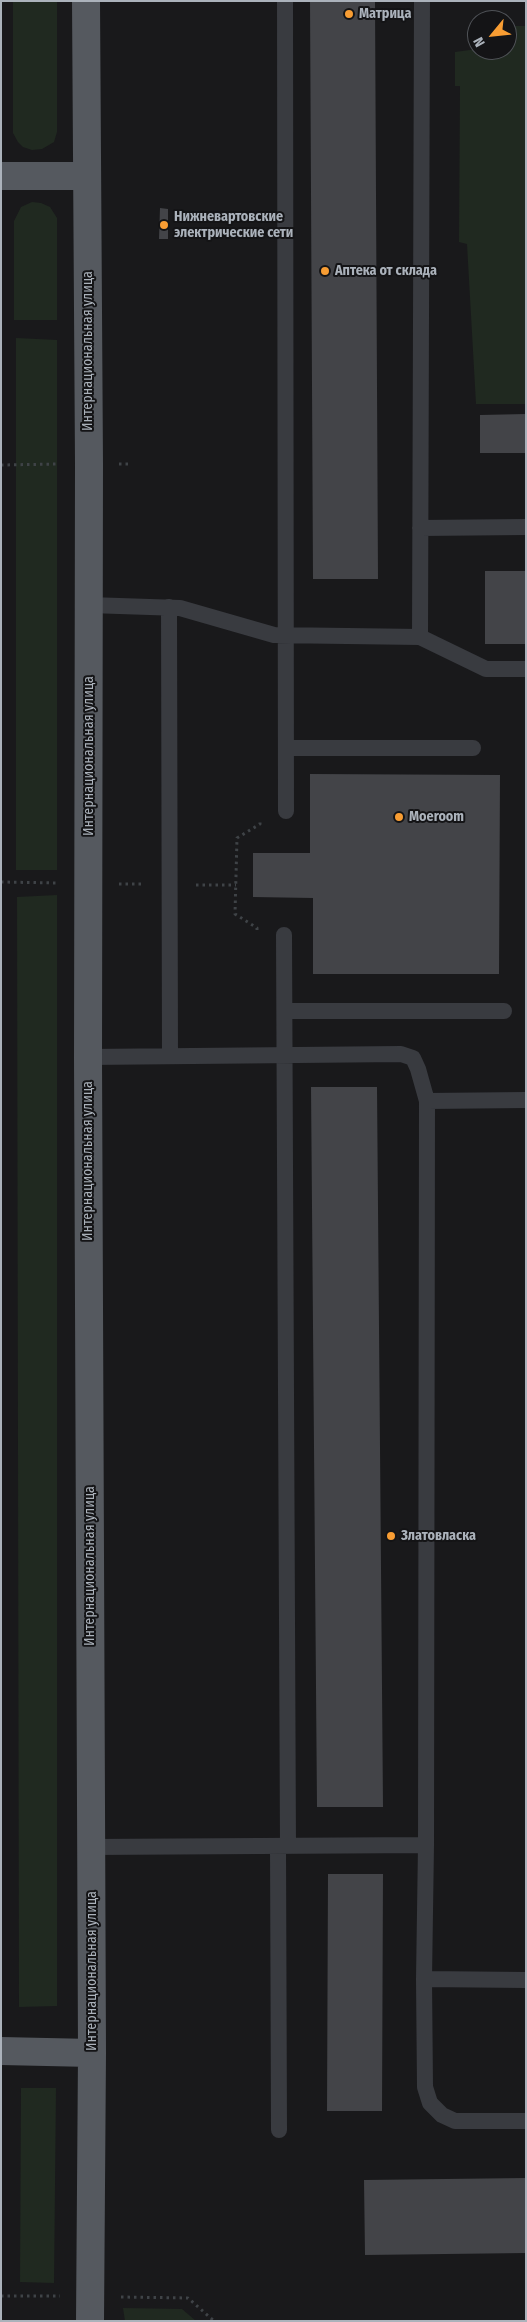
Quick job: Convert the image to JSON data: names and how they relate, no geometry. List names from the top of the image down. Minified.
{"streets":{"main road":["Интернациональная улица"]},"places":["Матрица","Нижневартовские электрические сети","Аптека от склада","Moeroom","Златовласка"],"north":"bottom left"}
